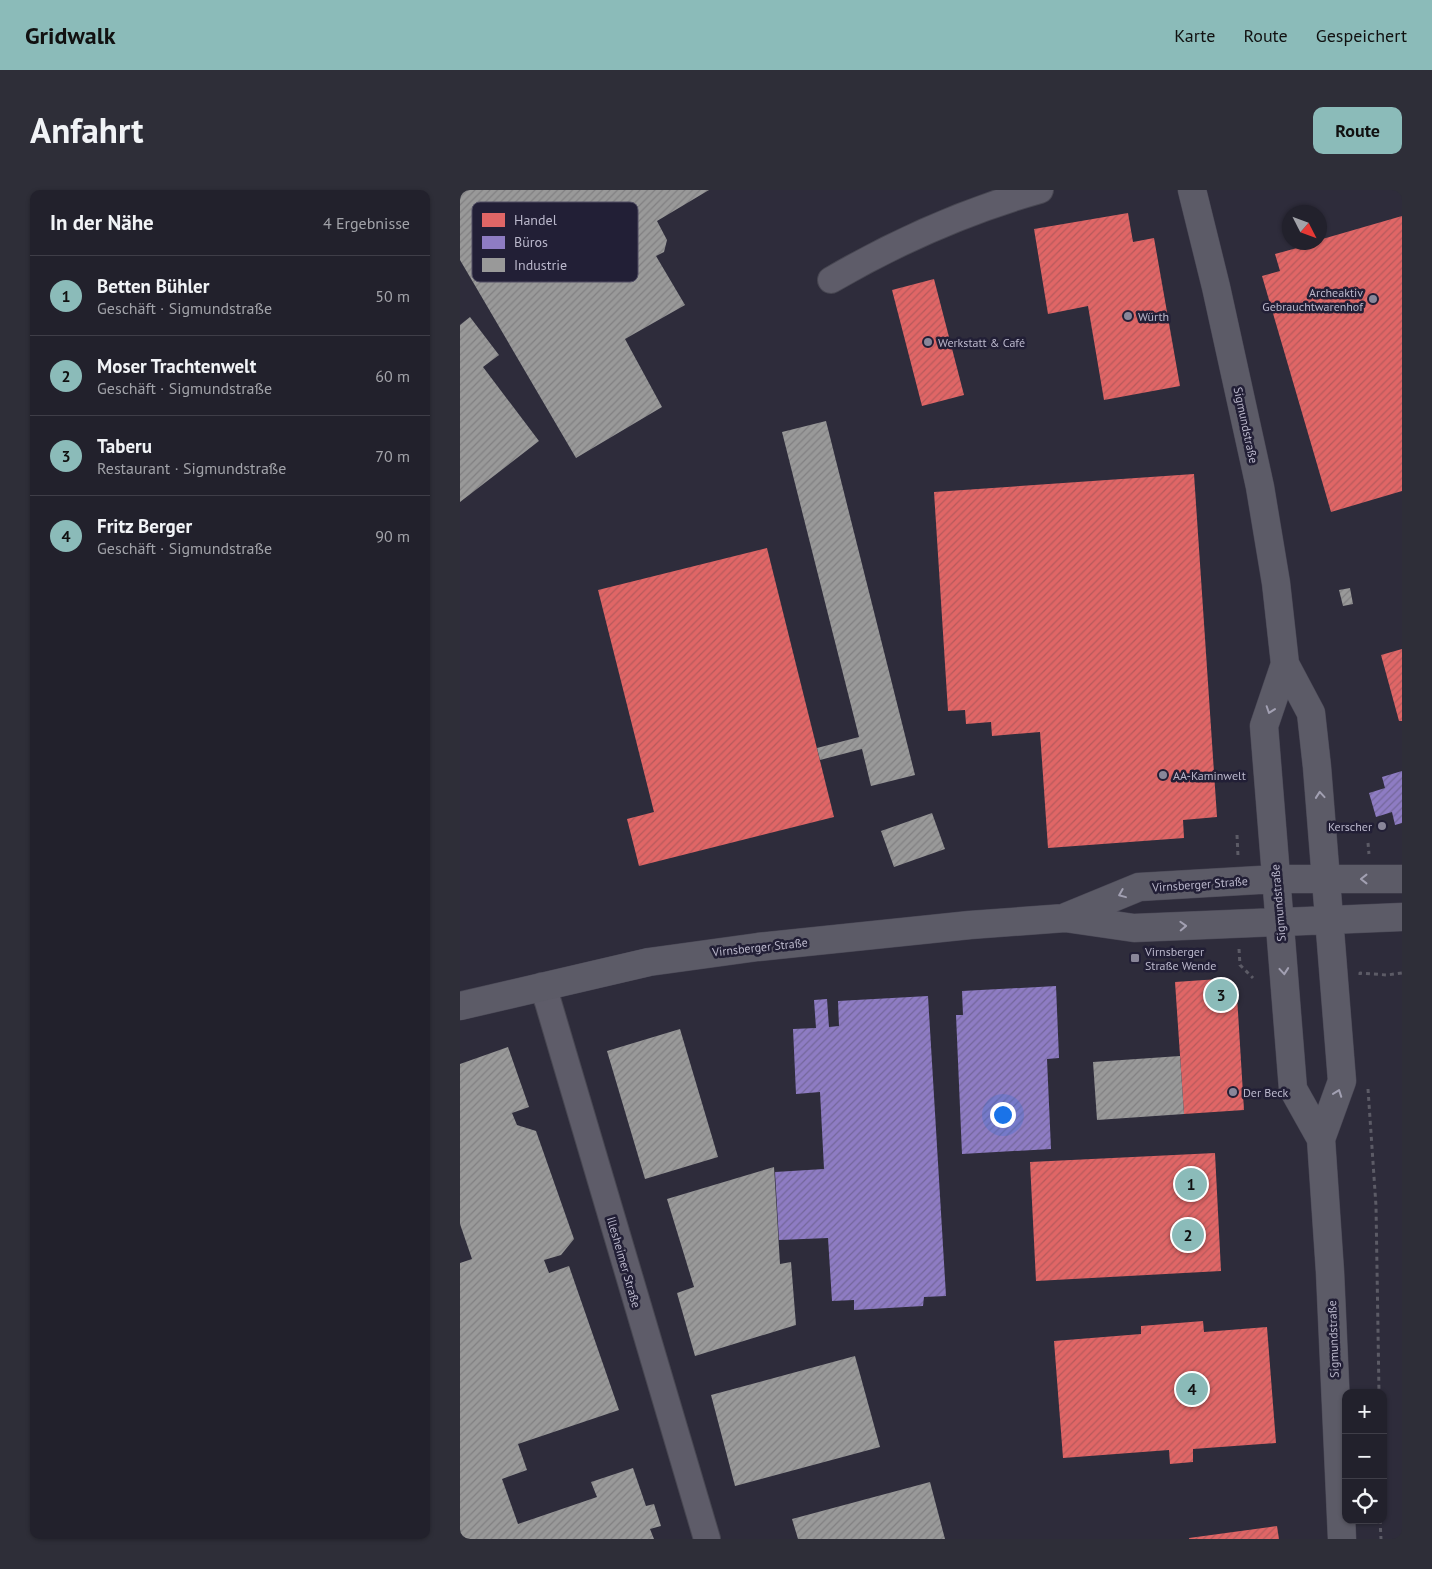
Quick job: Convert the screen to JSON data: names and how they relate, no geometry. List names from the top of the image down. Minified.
{"streets":{"main road":["Sigmundstraße","Virnsberger Straße"],"street":["Illesheimer Straße"]},"crossings":[["Sigmundstraße","Virnsberger Straße"],["Virnsberger Straße","Illesheimer Straße"]],"places":{"other":["Archeaktiv Gebrauchtwarenhof","Würth","Werkstatt & Café","AA-Kaminwelt","Kerscher","Der Beck"],"transit":["Virnsberger Straße Wende"]},"legend":["Handel","Büros","Industrie"],"north":"bottom right","page":{"header":"Gridwalk","nav":["Karte","Route","Gespeichert"],"title":"Anfahrt","buttons":"Route","heading":["In der Nähe","4 Ergebnisse"],"list":[{"mark":"1","name":"Betten Bühler","note":"Geschäft · Sigmundstraße","value":"50 m"},{"mark":"2","name":"Moser Trachtenwelt","note":"Geschäft · Sigmundstraße","value":"60 m"},{"mark":"3","name":"Taberu","note":"Restaurant · Sigmundstraße","value":"70 m"},{"mark":"4","name":"Fritz Berger","note":"Geschäft · Sigmundstraße","value":"90 m"}],"pins":["3","1","2","4"],"map_buttons":["+","−"]}}
